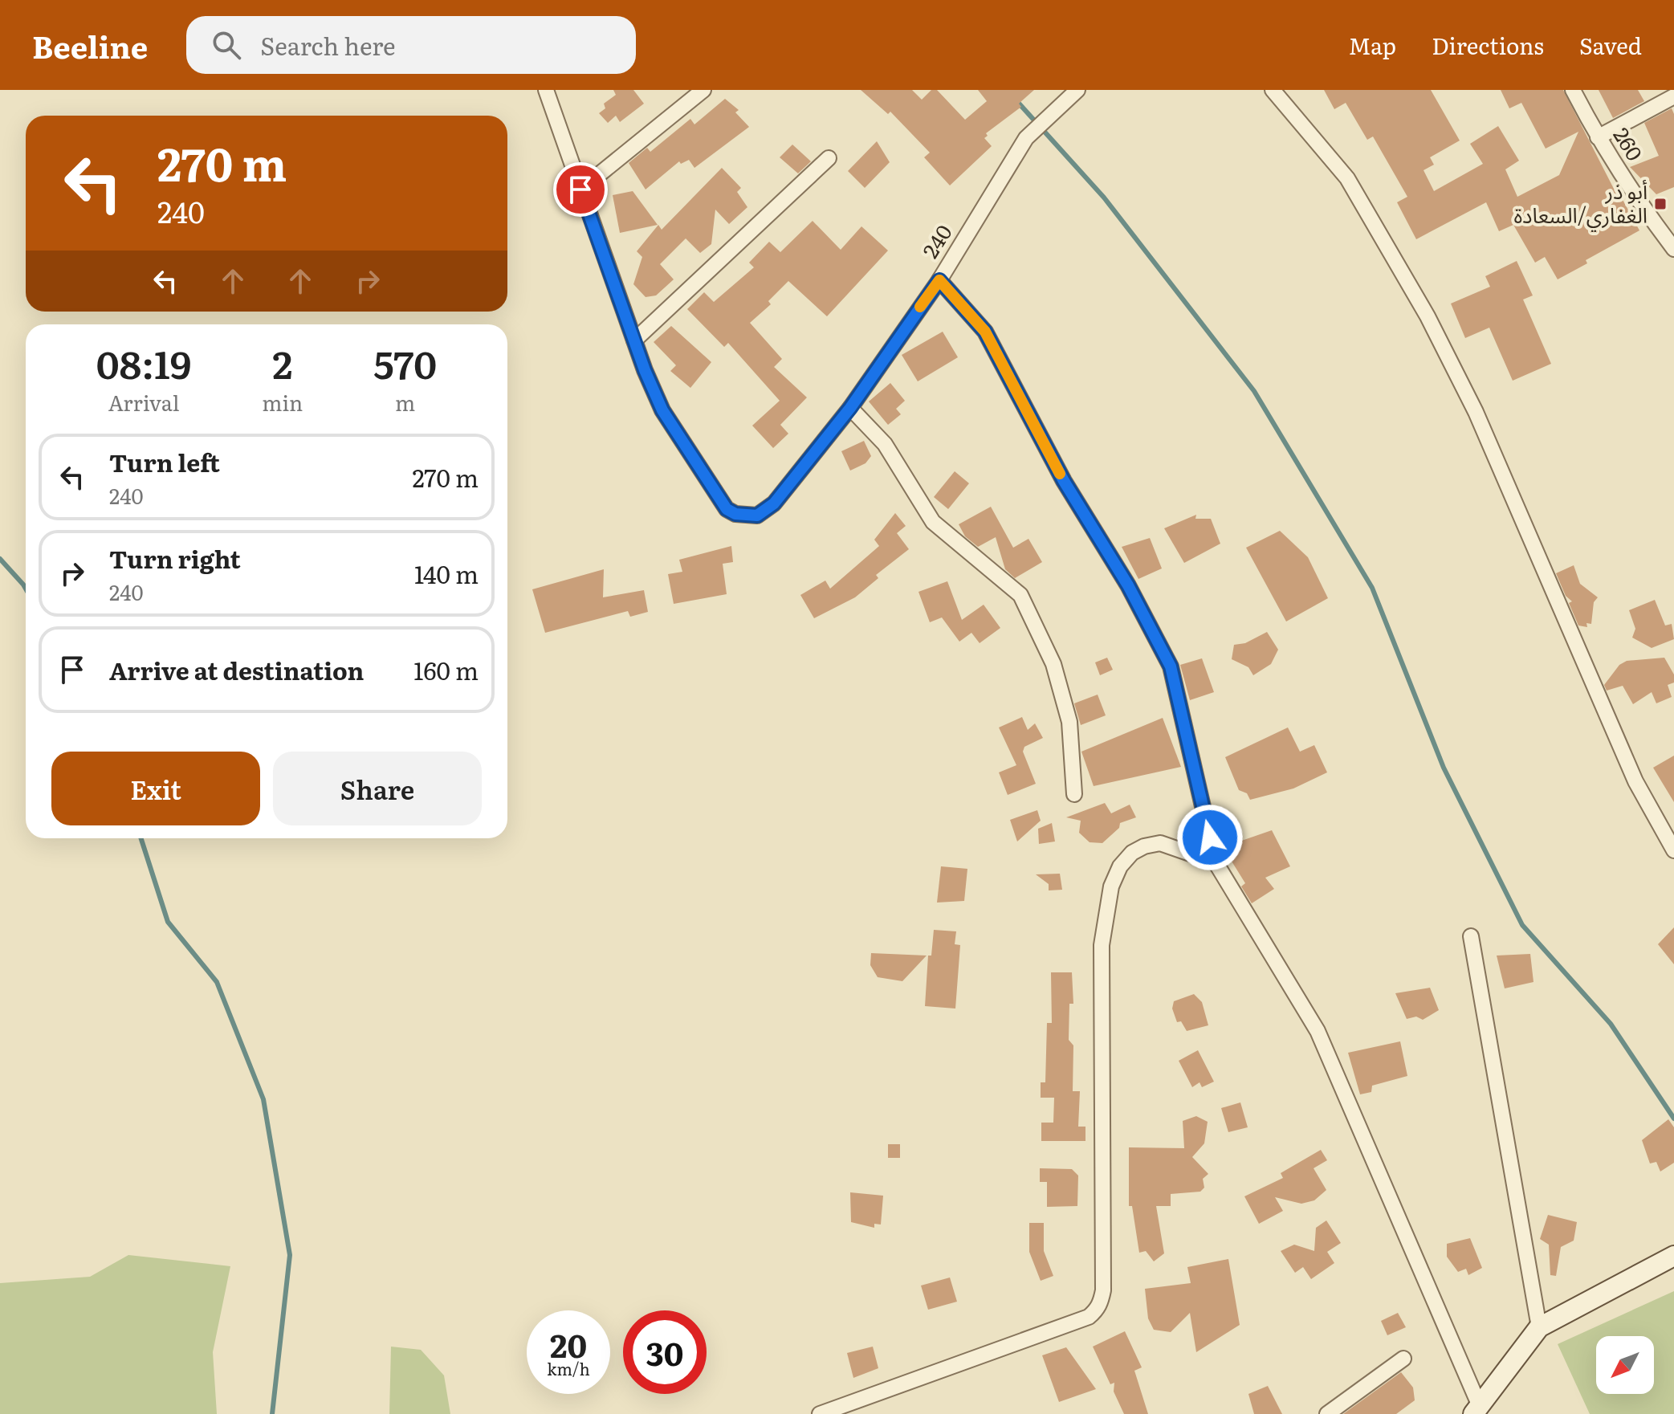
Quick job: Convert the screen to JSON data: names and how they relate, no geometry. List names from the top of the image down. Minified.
{"streets":{"street":["260","240"]},"places":{"transit":["أبو ذر الغفاري/السعادة"]},"north":"bottom left","page":{"header":"Beeline","search":"Search here","nav":["Map","Directions","Saved"],"turn":["270 m","240"],"eta":["08:19","Arrival","2","min","570","m"],"list":[{"name":"Turn left","note":"240","value":"270 m"},{"name":"Turn right","note":"240","value":"140 m"},{"name":"Arrive at destination","value":"160 m"}],"buttons":["Exit","Share"],"speed":"20 km/h","limit":"30"}}
